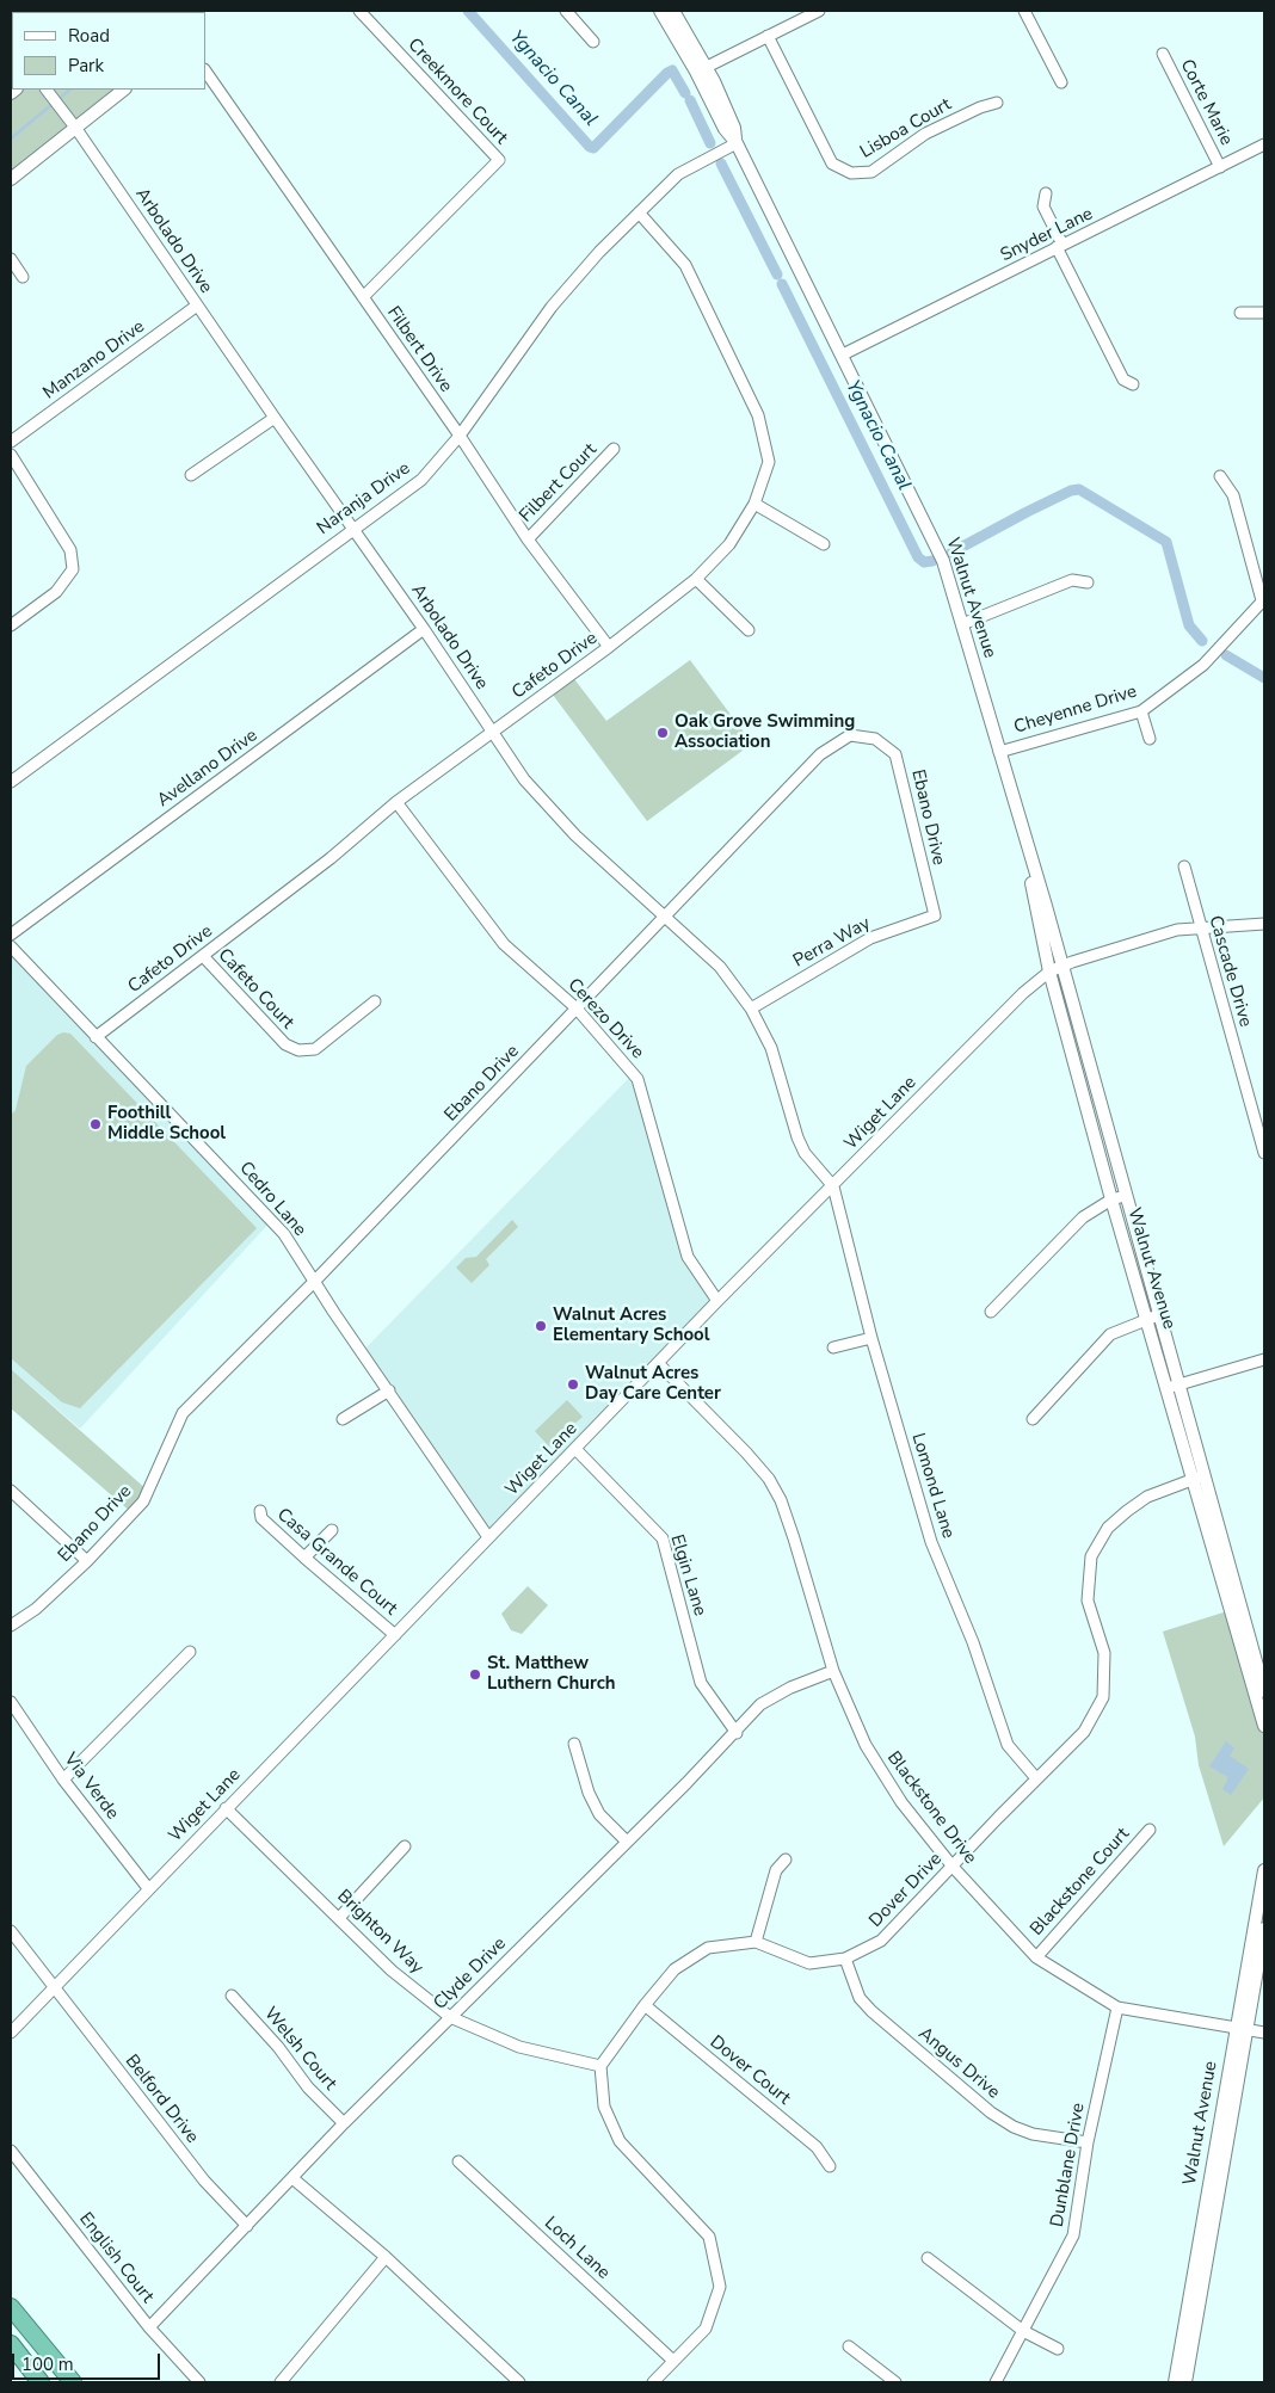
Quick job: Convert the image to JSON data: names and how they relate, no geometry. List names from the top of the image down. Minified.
{"streets":{"street":["Creekmore Court","Corte Marie","Lisboa Court","Snyder Lane","Arbolado Drive","Filbert Drive","Manzano Drive","Filbert Court","Naranja Drive","Walnut Avenue","Cafeto Drive","Cheyenne Drive","Avellano Drive","Ebano Drive","Perra Way","Cascade Drive","Cafeto Court","Cerezo Drive","Wiget Lane","Cedro Lane","Lomond Lane","Casa Grande Court","Elgin Lane","Via Verde","Blackstone Drive","Blackstone Court","Dover Drive","Brighton Way","Clyde Drive","Welsh Court","Angus Drive","Dover Court","Belford Drive","Dunblane Drive","Loch Lane","English Court"]},"crossings":[["Creekmore Court","Filbert Drive"],["Corte Marie","Snyder Lane"],["Snyder Lane","Walnut Avenue"],["Arbolado Drive","Manzano Drive"],["Arbolado Drive","Naranja Drive"],["Arbolado Drive","Cafeto Drive"],["Arbolado Drive","Avellano Drive"],["Arbolado Drive","Ebano Drive"],["Arbolado Drive","Perra Way"],["Arbolado Drive","Wiget Lane"],["Arbolado Drive","Lomond Lane"],["Filbert Drive","Filbert Court"],["Filbert Drive","Naranja Drive"],["Filbert Drive","Cafeto Drive"],["Naranja Drive","Walnut Avenue"],["Naranja Drive","Cafeto Drive"],["Walnut Avenue","Cheyenne Drive"],["Walnut Avenue","Wiget Lane"],["Walnut Avenue","Blackstone Drive"],["Walnut Avenue","Dover Drive"],["Cafeto Drive","Cafeto Court"],["Cafeto Drive","Cerezo Drive"],["Cafeto Drive","Cedro Lane"],["Ebano Drive","Perra Way"],["Ebano Drive","Cerezo Drive"],["Ebano Drive","Cedro Lane"],["Cascade Drive","Wiget Lane"],["Cerezo Drive","Wiget Lane"],["Wiget Lane","Cedro Lane"],["Wiget Lane","Lomond Lane"],["Wiget Lane","Casa Grande Court"],["Wiget Lane","Elgin Lane"],["Wiget Lane","Via Verde"],["Wiget Lane","Blackstone Drive"],["Wiget Lane","Brighton Way"],["Wiget Lane","Belford Drive"],["Lomond Lane","Dover Drive"],["Elgin Lane","Clyde Drive"],["Blackstone Drive","Blackstone Court"],["Blackstone Drive","Dover Drive"],["Blackstone Drive","Clyde Drive"],["Blackstone Drive","Dunblane Drive"],["Dover Drive","Angus Drive"],["Brighton Way","Clyde Drive"],["Clyde Drive","Welsh Court"],["Clyde Drive","Belford Drive"],["Clyde Drive","English Court"],["Angus Drive","Dunblane Drive"]],"water":["Ygnacio Canal"],"places":["Oak Grove Swimming Association","Foothill Middle School","Walnut Acres Elementary School","Walnut Acres Day Care Center","St. Matthew Luthern Church"],"legend":["Road","Park"],"scale_bar":"100 m"}
